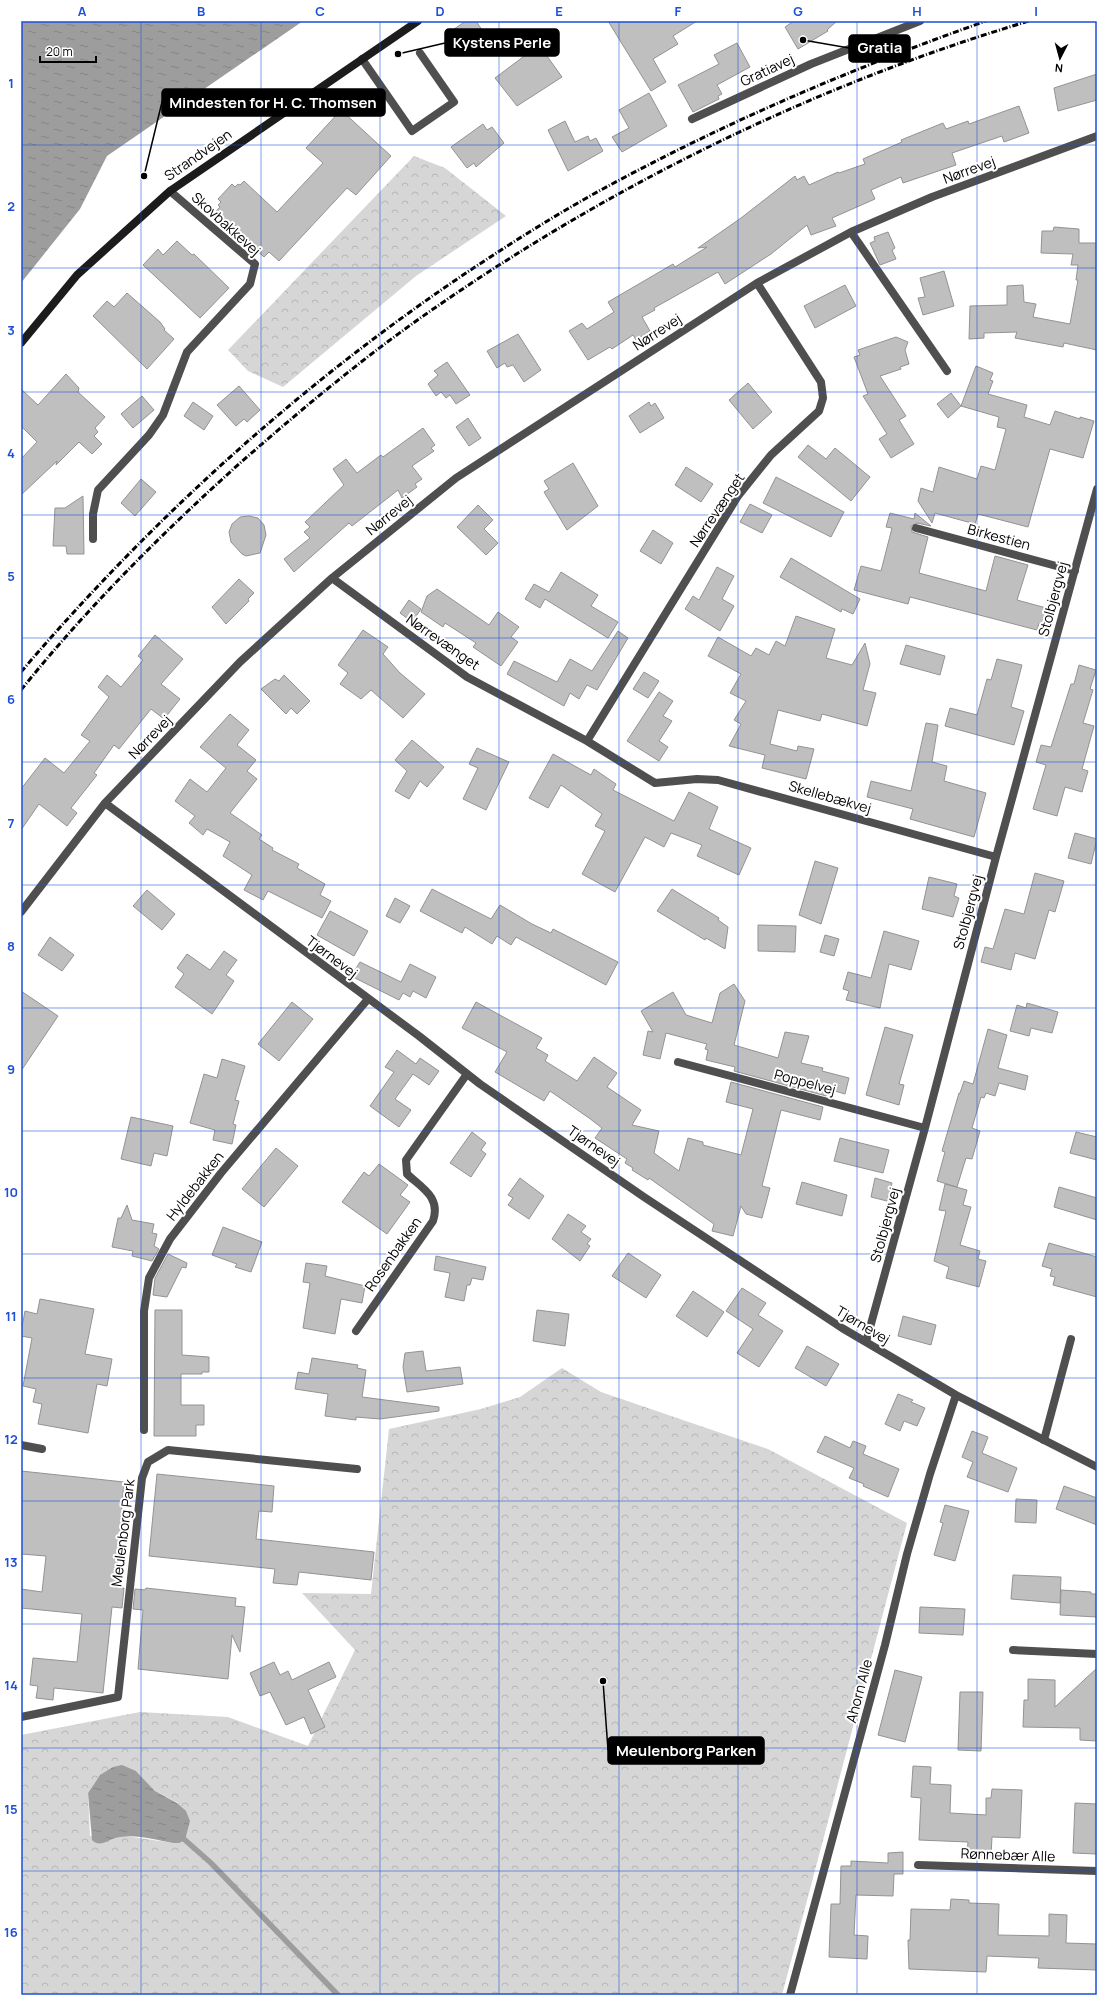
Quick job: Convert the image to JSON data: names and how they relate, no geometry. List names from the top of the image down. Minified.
{"streets":{"main road":["Strandvejen"],"street":["Gratiavej","Nørrevej","Skovbakkevej","Nørrevænget","Birkestien","Stolbjergvej","Skellebækvej","Tjørnevej","Poppelvej","Hyldebakken","Rosenbakken","Meulenborg Park","Ahorn Alle","Rønnebær Alle"]},"crossings":[["Strandvejen","Skovbakkevej"],["Nørrevej","Nørrevænget"],["Nørrevej","Tjørnevej"],["Nørrevænget","Skellebækvej"],["Birkestien","Stolbjergvej"],["Stolbjergvej","Skellebækvej"],["Stolbjergvej","Tjørnevej"],["Stolbjergvej","Poppelvej"],["Tjørnevej","Hyldebakken"],["Tjørnevej","Rosenbakken"],["Tjørnevej","Ahorn Alle"]],"places":["Gratia","Kystens Perle","Mindesten for H. C. Thomsen","Meulenborg Parken"],"scale_bar":"20 m","north":"bottom","grid":{"columns":["A","B","C","D","E","F","G","H","I"],"rows":["1","2","3","4","5","6","7","8","9","10","11","12","13","14","15","16"]}}
